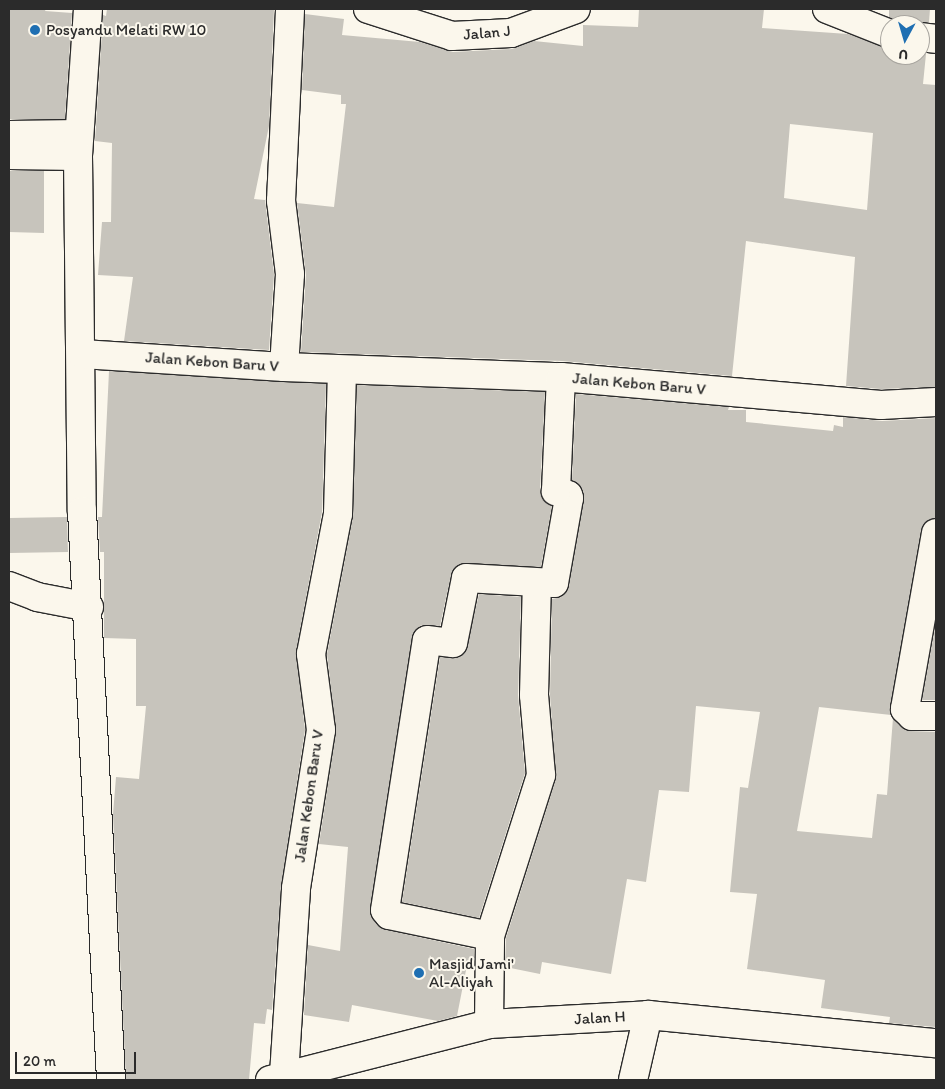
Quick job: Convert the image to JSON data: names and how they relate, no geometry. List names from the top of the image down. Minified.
{"streets":{"street":["Jalan J","Jalan Kebon Baru V","Jalan H"]},"crossings":[["Jalan Kebon Baru V","Jalan H"]],"places":["Posyandu Melati RW 10","Masjid Jami' Al-Aliyah"],"scale_bar":"20 m","north":"bottom"}
